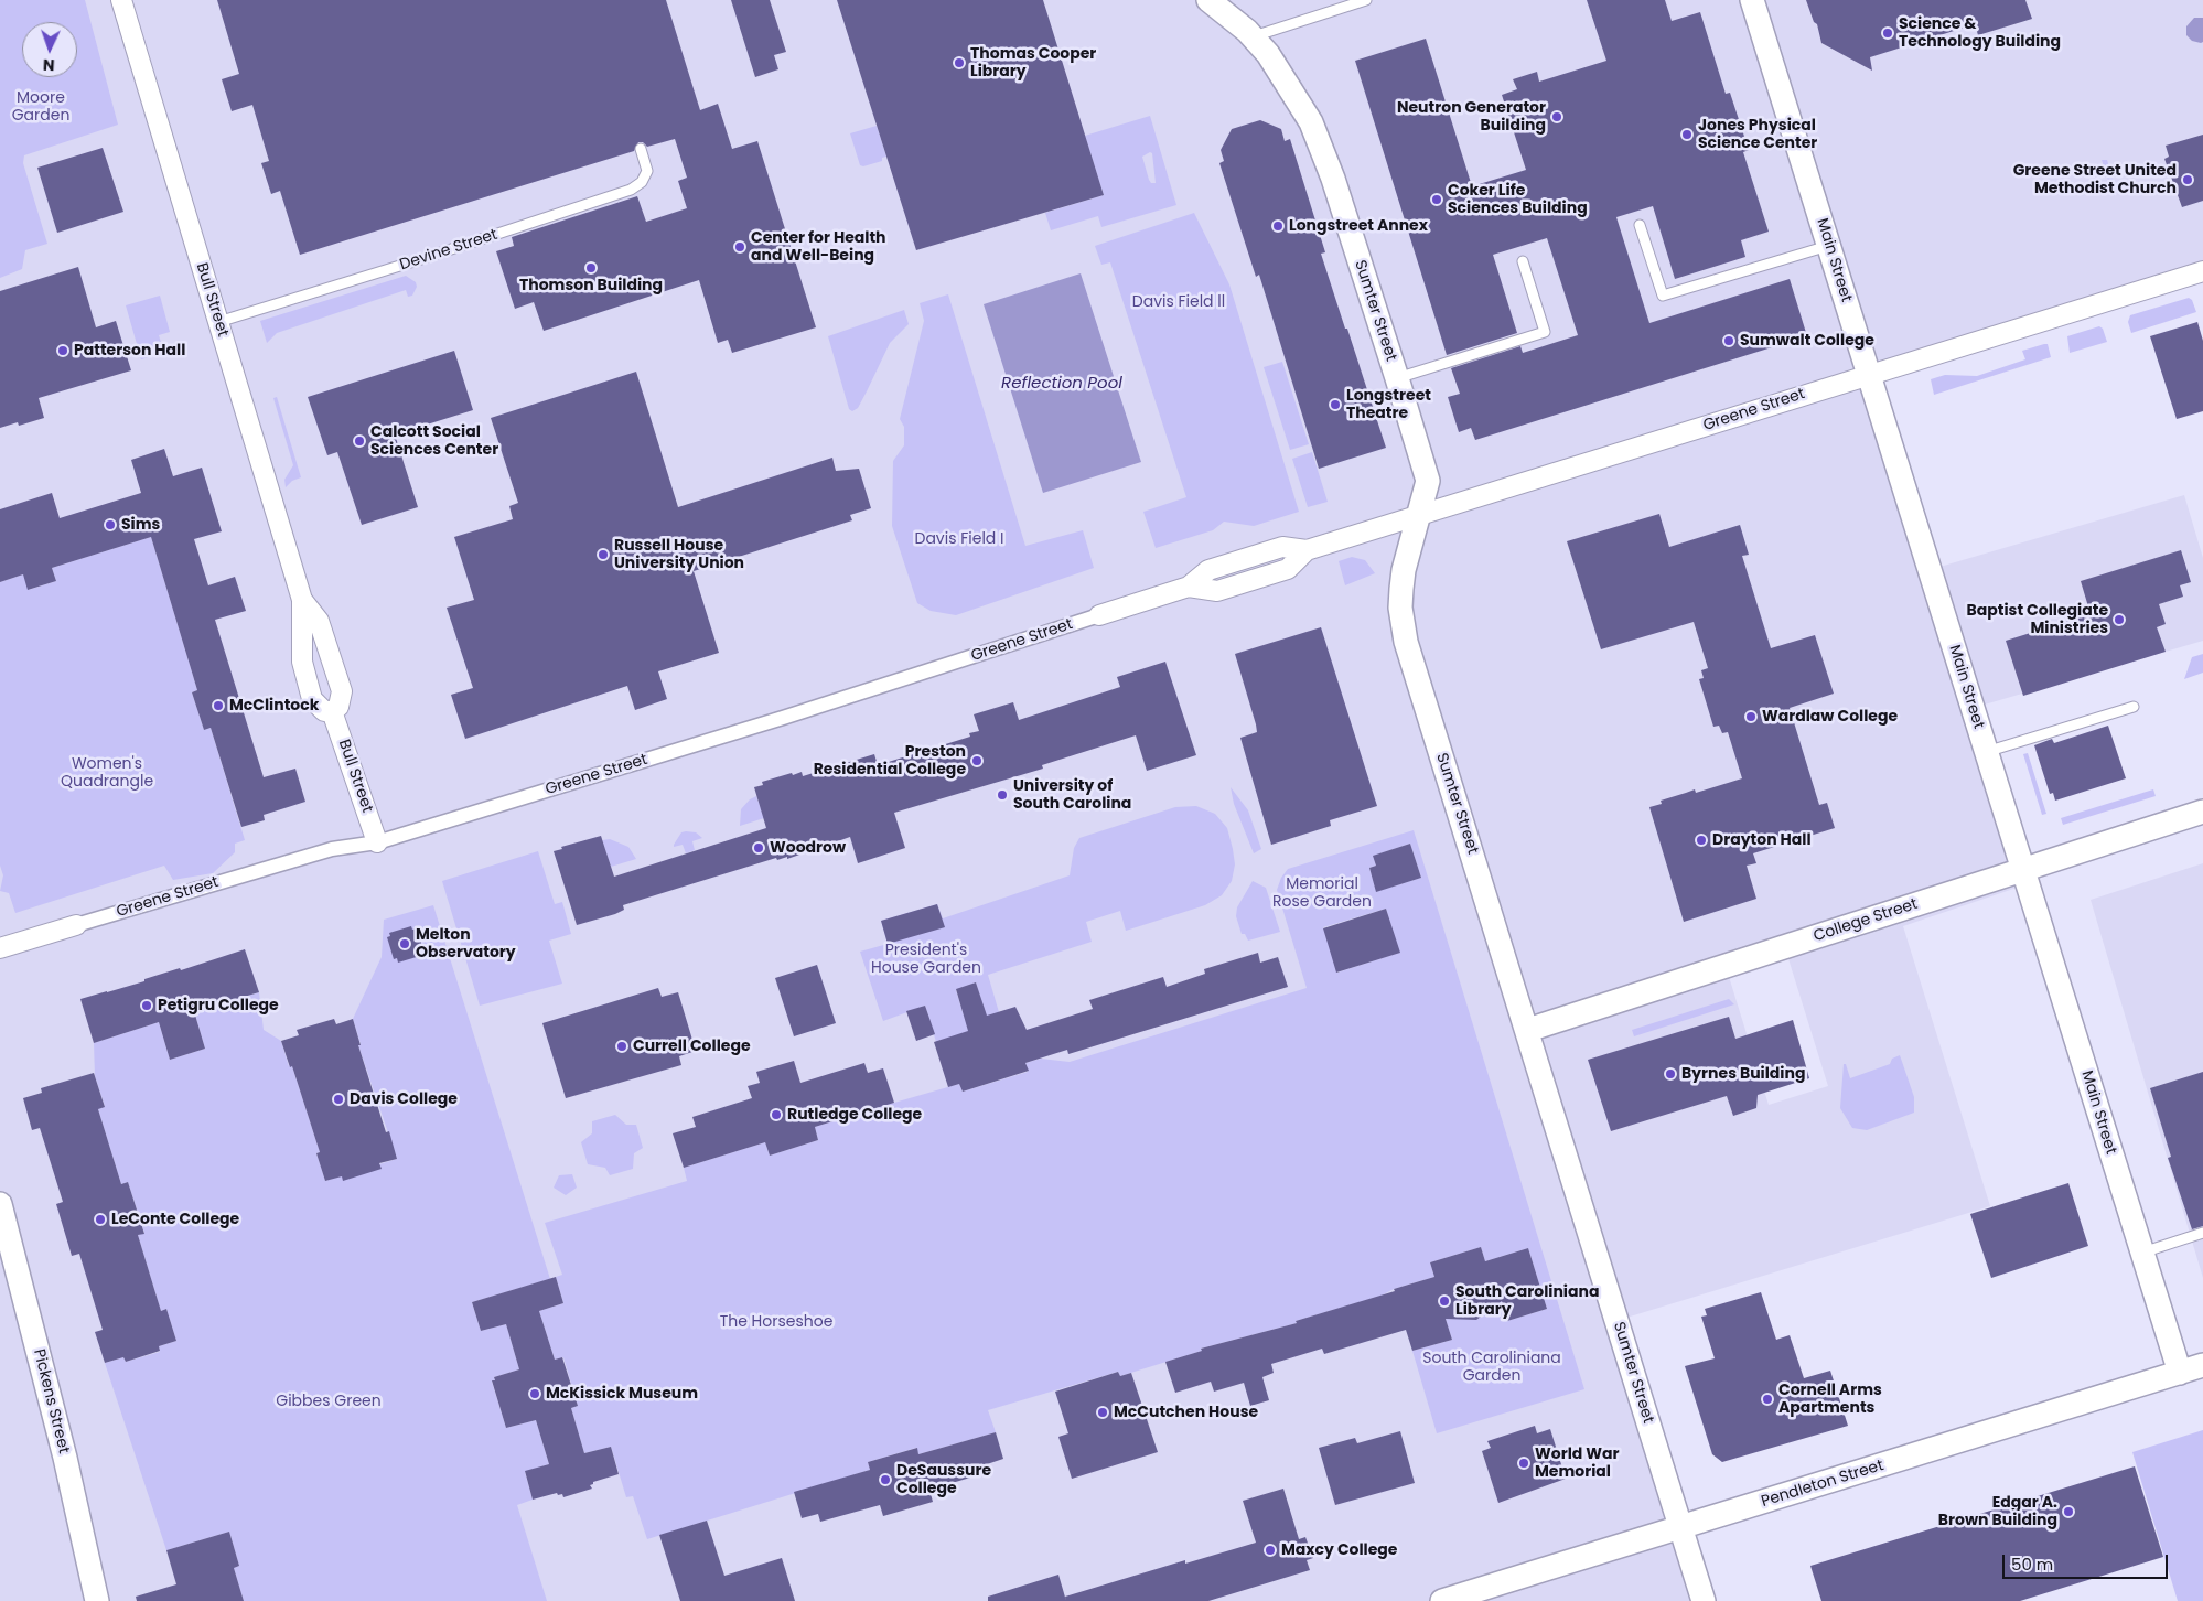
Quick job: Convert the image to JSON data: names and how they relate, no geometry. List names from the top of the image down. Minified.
{"streets":{"street":["Main Street","Bull Street","Sumter Street","Greene Street","College Street","Pickens Street","Pendleton Street"],"lane":["Devine Street"]},"crossings":[["Devine Street","Bull Street"],["Main Street","Greene Street"],["Main Street","College Street"],["Main Street","Pendleton Street"],["Bull Street","Greene Street"],["Sumter Street","Greene Street"],["Sumter Street","College Street"],["Sumter Street","Pendleton Street"]],"water":["Reflection Pool"],"parks":["Moore Garden","Davis Field ll","Davis Field I","Women's Quadrangle","Memorial Rose Garden","President's House Garden","The Horseshoe","South Caroliniana Garden","Gibbes Green"],"places":["Science & Technology Building","Thomas Cooper Library","Neutron Generator Building","Jones Physical Science Center","Greene Street United Methodist Church","Coker Life Sciences Building","Longstreet Annex","Center for Health and Well-Being","Thomson Building","Sumwalt College","Patterson Hall","Longstreet Theatre","Calcott Social Sciences Center","Sims","Russell House University Union","Baptist Collegiate Ministries","McClintock","Wardlaw College","Preston Residential College","University of South Carolina","Drayton Hall","Woodrow","Melton Observatory","Petigru College","Currell College","Byrnes Building","Davis College","Rutledge College","LeConte College","South Caroliniana Library","McKissick Museum","Cornell Arms Apartments","McCutchen House","World War Memorial","DeSaussure College","Edgar A. Brown Building","Maxcy College"],"scale_bar":"50 m","north":"bottom"}
